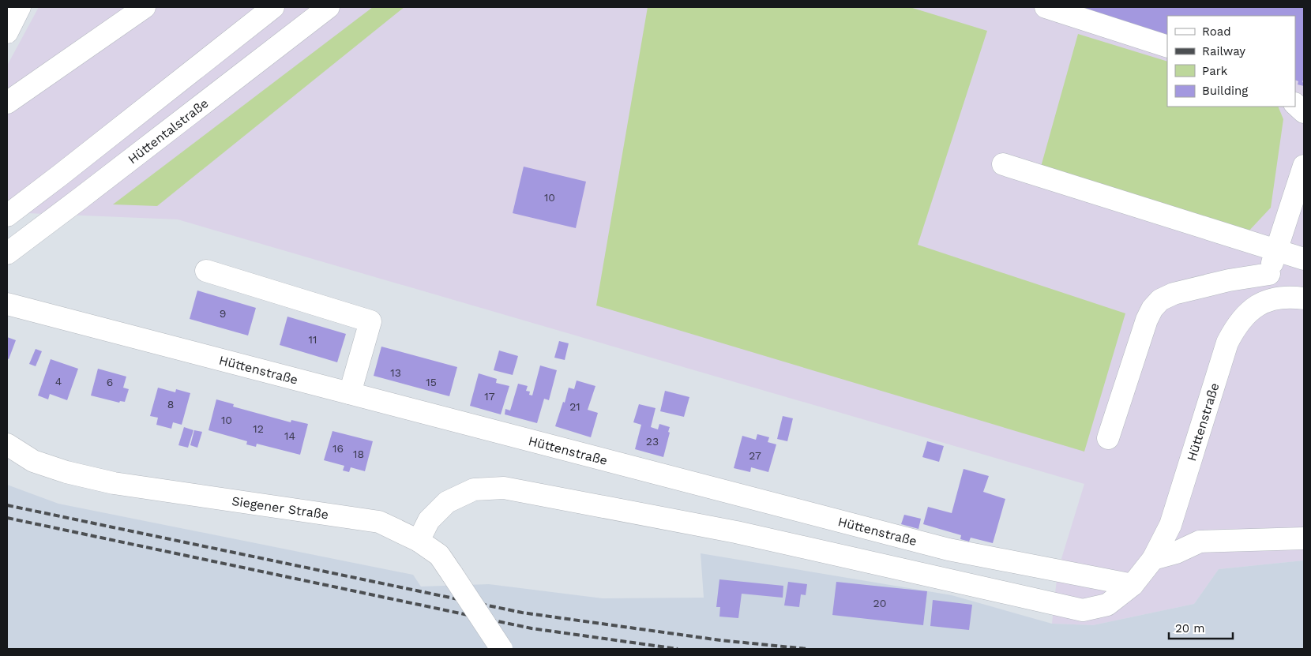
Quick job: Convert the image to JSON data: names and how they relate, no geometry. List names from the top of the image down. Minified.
{"streets":{"main road":["Hüttentalstraße","Hüttenstraße","Siegener Straße"]},"crossings":[["Hüttenstraße","Siegener Straße"]],"house_numbers":["10","9","11","13","4","6","15","17","8","21","10","12","14","23","16","18","27","20"],"legend":["Road","Railway","Park","Building"],"scale_bar":"20 m"}
